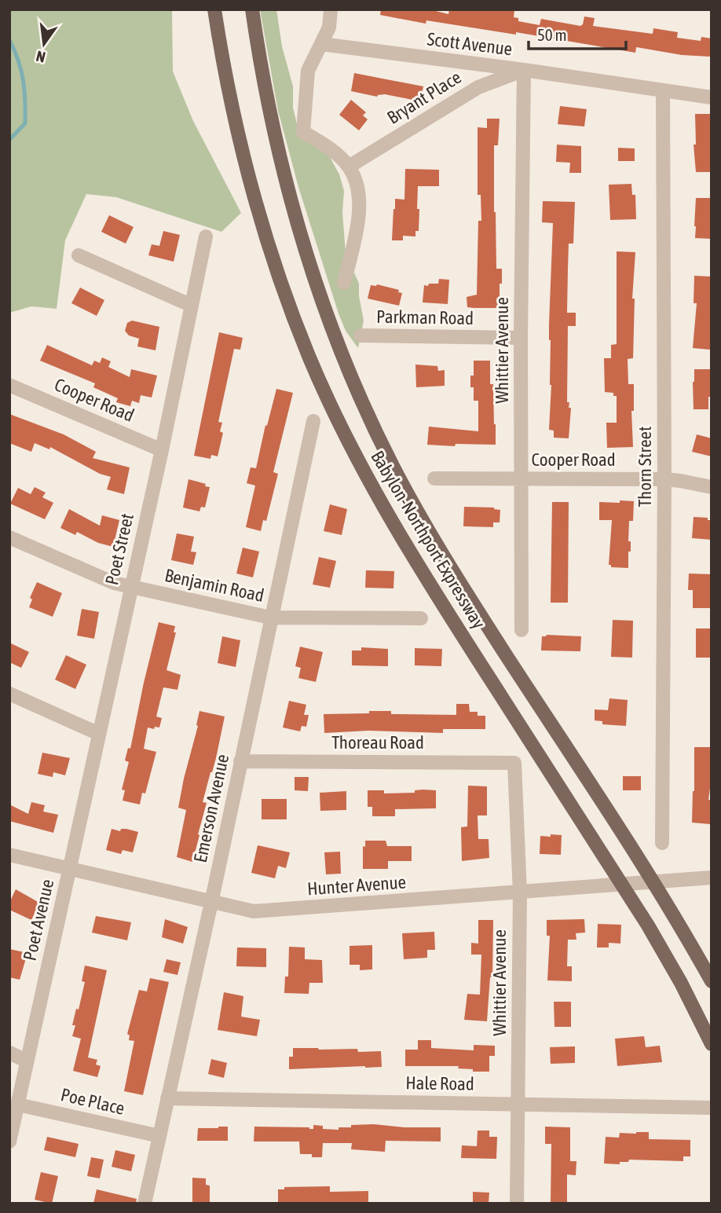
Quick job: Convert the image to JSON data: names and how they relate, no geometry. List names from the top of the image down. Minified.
{"streets":{"main road":["Babylon-Northport Expressway"],"street":["Scott Avenue","Bryant Place","Parkman Road","Whittier Avenue","Cooper Road","Thorn Street","Poet Street","Benjamin Road","Thoreau Road","Emerson Avenue","Hunter Avenue","Poet Avenue","Hale Road","Poe Place"]},"crossings":[["Scott Avenue","Bryant Place"],["Scott Avenue","Whittier Avenue"],["Scott Avenue","Thorn Street"],["Bryant Place","Whittier Avenue"],["Parkman Road","Whittier Avenue"],["Whittier Avenue","Cooper Road"],["Whittier Avenue","Thoreau Road"],["Whittier Avenue","Hunter Avenue"],["Whittier Avenue","Hale Road"],["Cooper Road","Thorn Street"],["Cooper Road","Poet Street"],["Babylon-Northport Expressway","Hunter Avenue"],["Poet Street","Benjamin Road"],["Poet Street","Hunter Avenue"],["Poet Street","Poet Avenue"],["Benjamin Road","Emerson Avenue"],["Thoreau Road","Emerson Avenue"],["Emerson Avenue","Hunter Avenue"],["Emerson Avenue","Hale Road"],["Emerson Avenue","Poe Place"],["Hunter Avenue","Poet Avenue"],["Poet Avenue","Poe Place"]],"scale_bar":"50 m","north":"bottom"}
